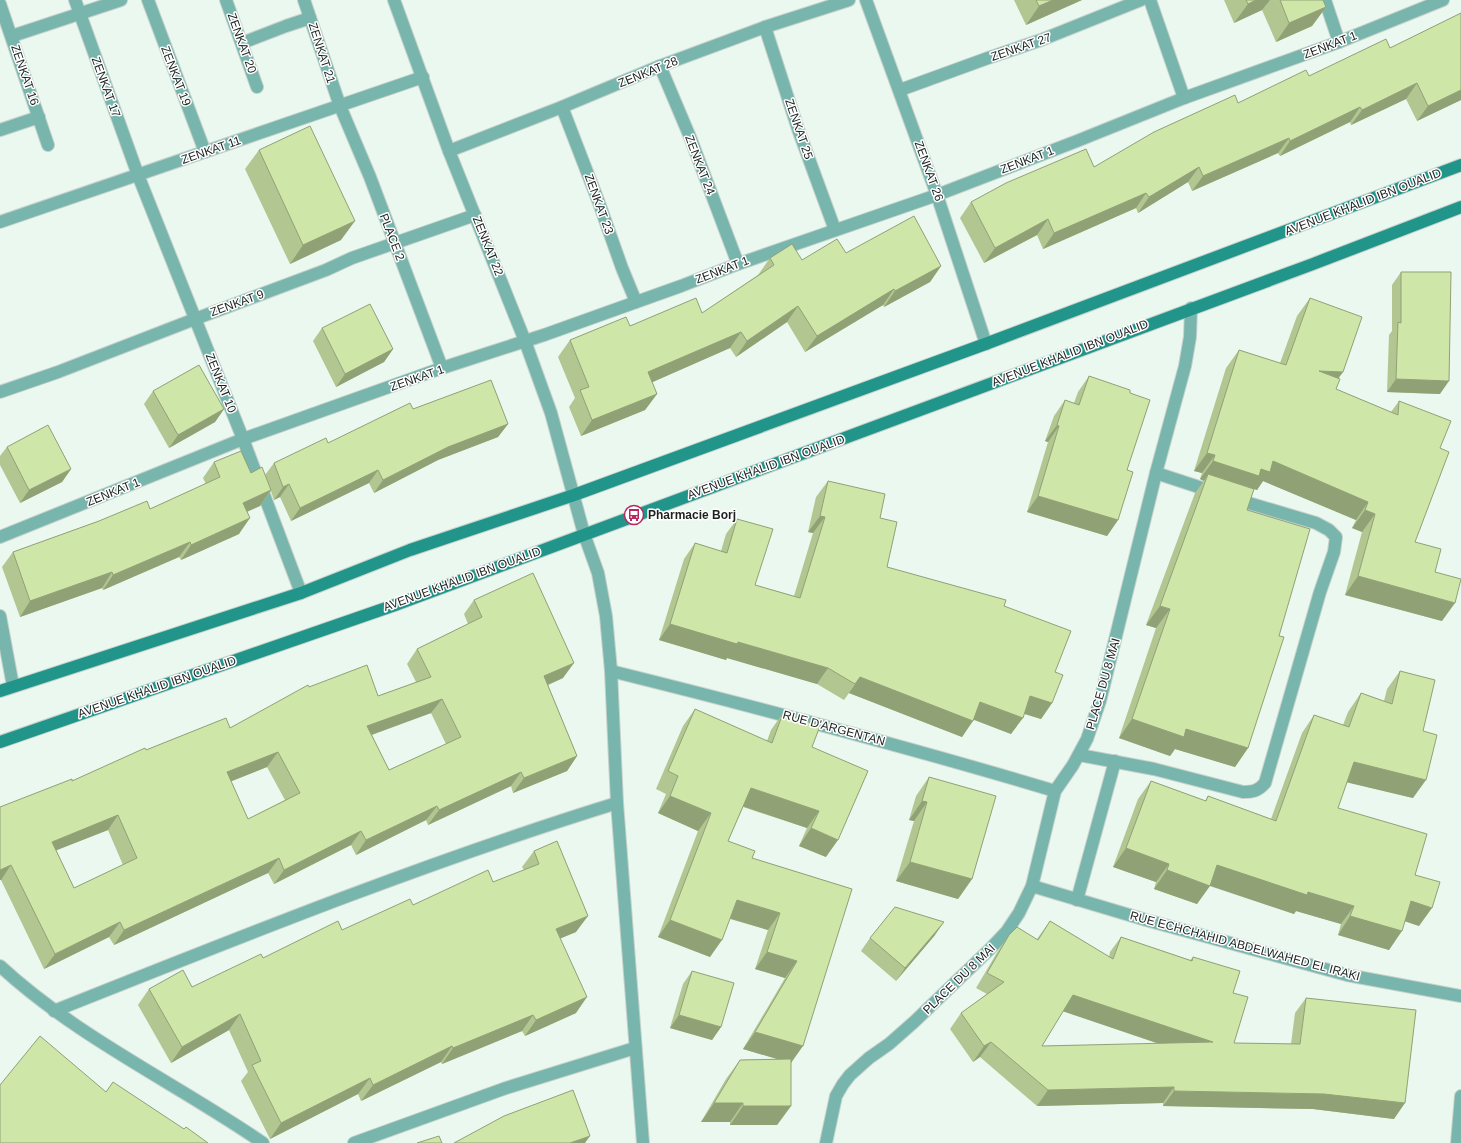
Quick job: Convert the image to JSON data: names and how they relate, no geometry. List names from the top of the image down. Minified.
{"streets":{"main road":["AVENUE KHALID IBN OUALID"],"street":["ZENKAT 20","ZENKAT 1","ZENKAT 27","ZENKAT 21","ZENKAT 28","ZENKAT 16","ZENKAT 19","ZENKAT 17","ZENKAT 25","ZENKAT 11","ZENKAT 24","ZENKAT 26","ZENKAT 23","PLACE 2","ZENKAT 22","ZENKAT 9","ZENKAT 10","PLACE DU 8 MAI","RUE D'ARGENTAN","RUE ECHCHAHID ABDELWAHED EL IRAKI"]},"crossings":[["ZENKAT 1","ZENKAT 25"],["ZENKAT 1","ZENKAT 24"],["ZENKAT 1","ZENKAT 26"],["ZENKAT 1","ZENKAT 23"],["ZENKAT 1","PLACE 2"],["ZENKAT 1","ZENKAT 22"],["ZENKAT 1","ZENKAT 10"],["ZENKAT 27","ZENKAT 26"],["ZENKAT 21","ZENKAT 11"],["ZENKAT 21","PLACE 2"],["ZENKAT 28","ZENKAT 25"],["ZENKAT 28","ZENKAT 24"],["ZENKAT 28","ZENKAT 23"],["ZENKAT 28","ZENKAT 22"],["ZENKAT 19","ZENKAT 11"],["ZENKAT 17","ZENKAT 11"],["ZENKAT 17","ZENKAT 10"],["ZENKAT 11","PLACE 2"],["ZENKAT 11","ZENKAT 22"],["ZENKAT 11","ZENKAT 10"],["ZENKAT 26","AVENUE KHALID IBN OUALID"],["AVENUE KHALID IBN OUALID","ZENKAT 22"],["AVENUE KHALID IBN OUALID","ZENKAT 10"],["AVENUE KHALID IBN OUALID","PLACE DU 8 MAI"],["PLACE 2","ZENKAT 9"],["ZENKAT 22","ZENKAT 9"],["ZENKAT 22","RUE D'ARGENTAN"],["ZENKAT 9","ZENKAT 10"],["PLACE DU 8 MAI","RUE D'ARGENTAN"],["PLACE DU 8 MAI","RUE ECHCHAHID ABDELWAHED EL IRAKI"]],"places":{"bus stop":["Pharmacie Borj"]}}
